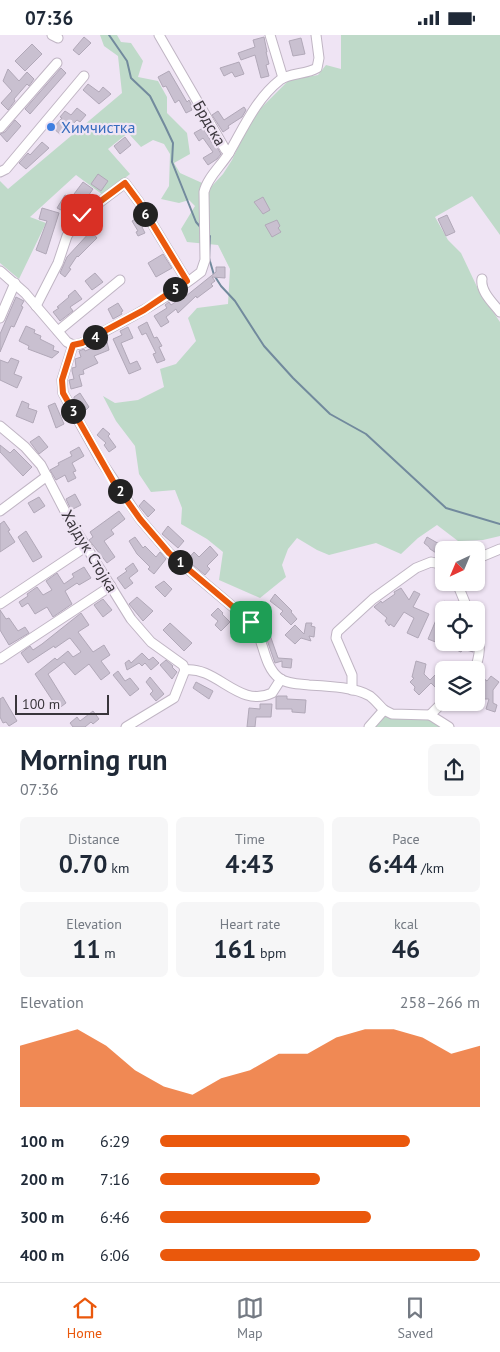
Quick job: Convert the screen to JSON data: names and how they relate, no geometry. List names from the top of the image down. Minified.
{"streets":{"street":["Брдска","Хајдук Стојка"]},"places":["Химчистка"],"scale_bar":"100 m","north":"bottom left","page":{"status":"07:36","pins":["6","5","4","3","2","1"],"scale":"100 m","heading":["Morning run","07:36"],"stats":[["Distance","0.70 km"],["Time","4:43"],["Pace","6:44 /km"],["Elevation","11 m"],["Heart rate","161 bpm"],["kcal","46"]],"chart":["Elevation","258–266 m"],"list":[{"name":"100 m","note":"6:29"},{"name":"200 m","note":"7:16"},{"name":"300 m","note":"6:46"},{"name":"400 m","note":"6:06"}],"tabs":["Home","Map","Saved"]}}
